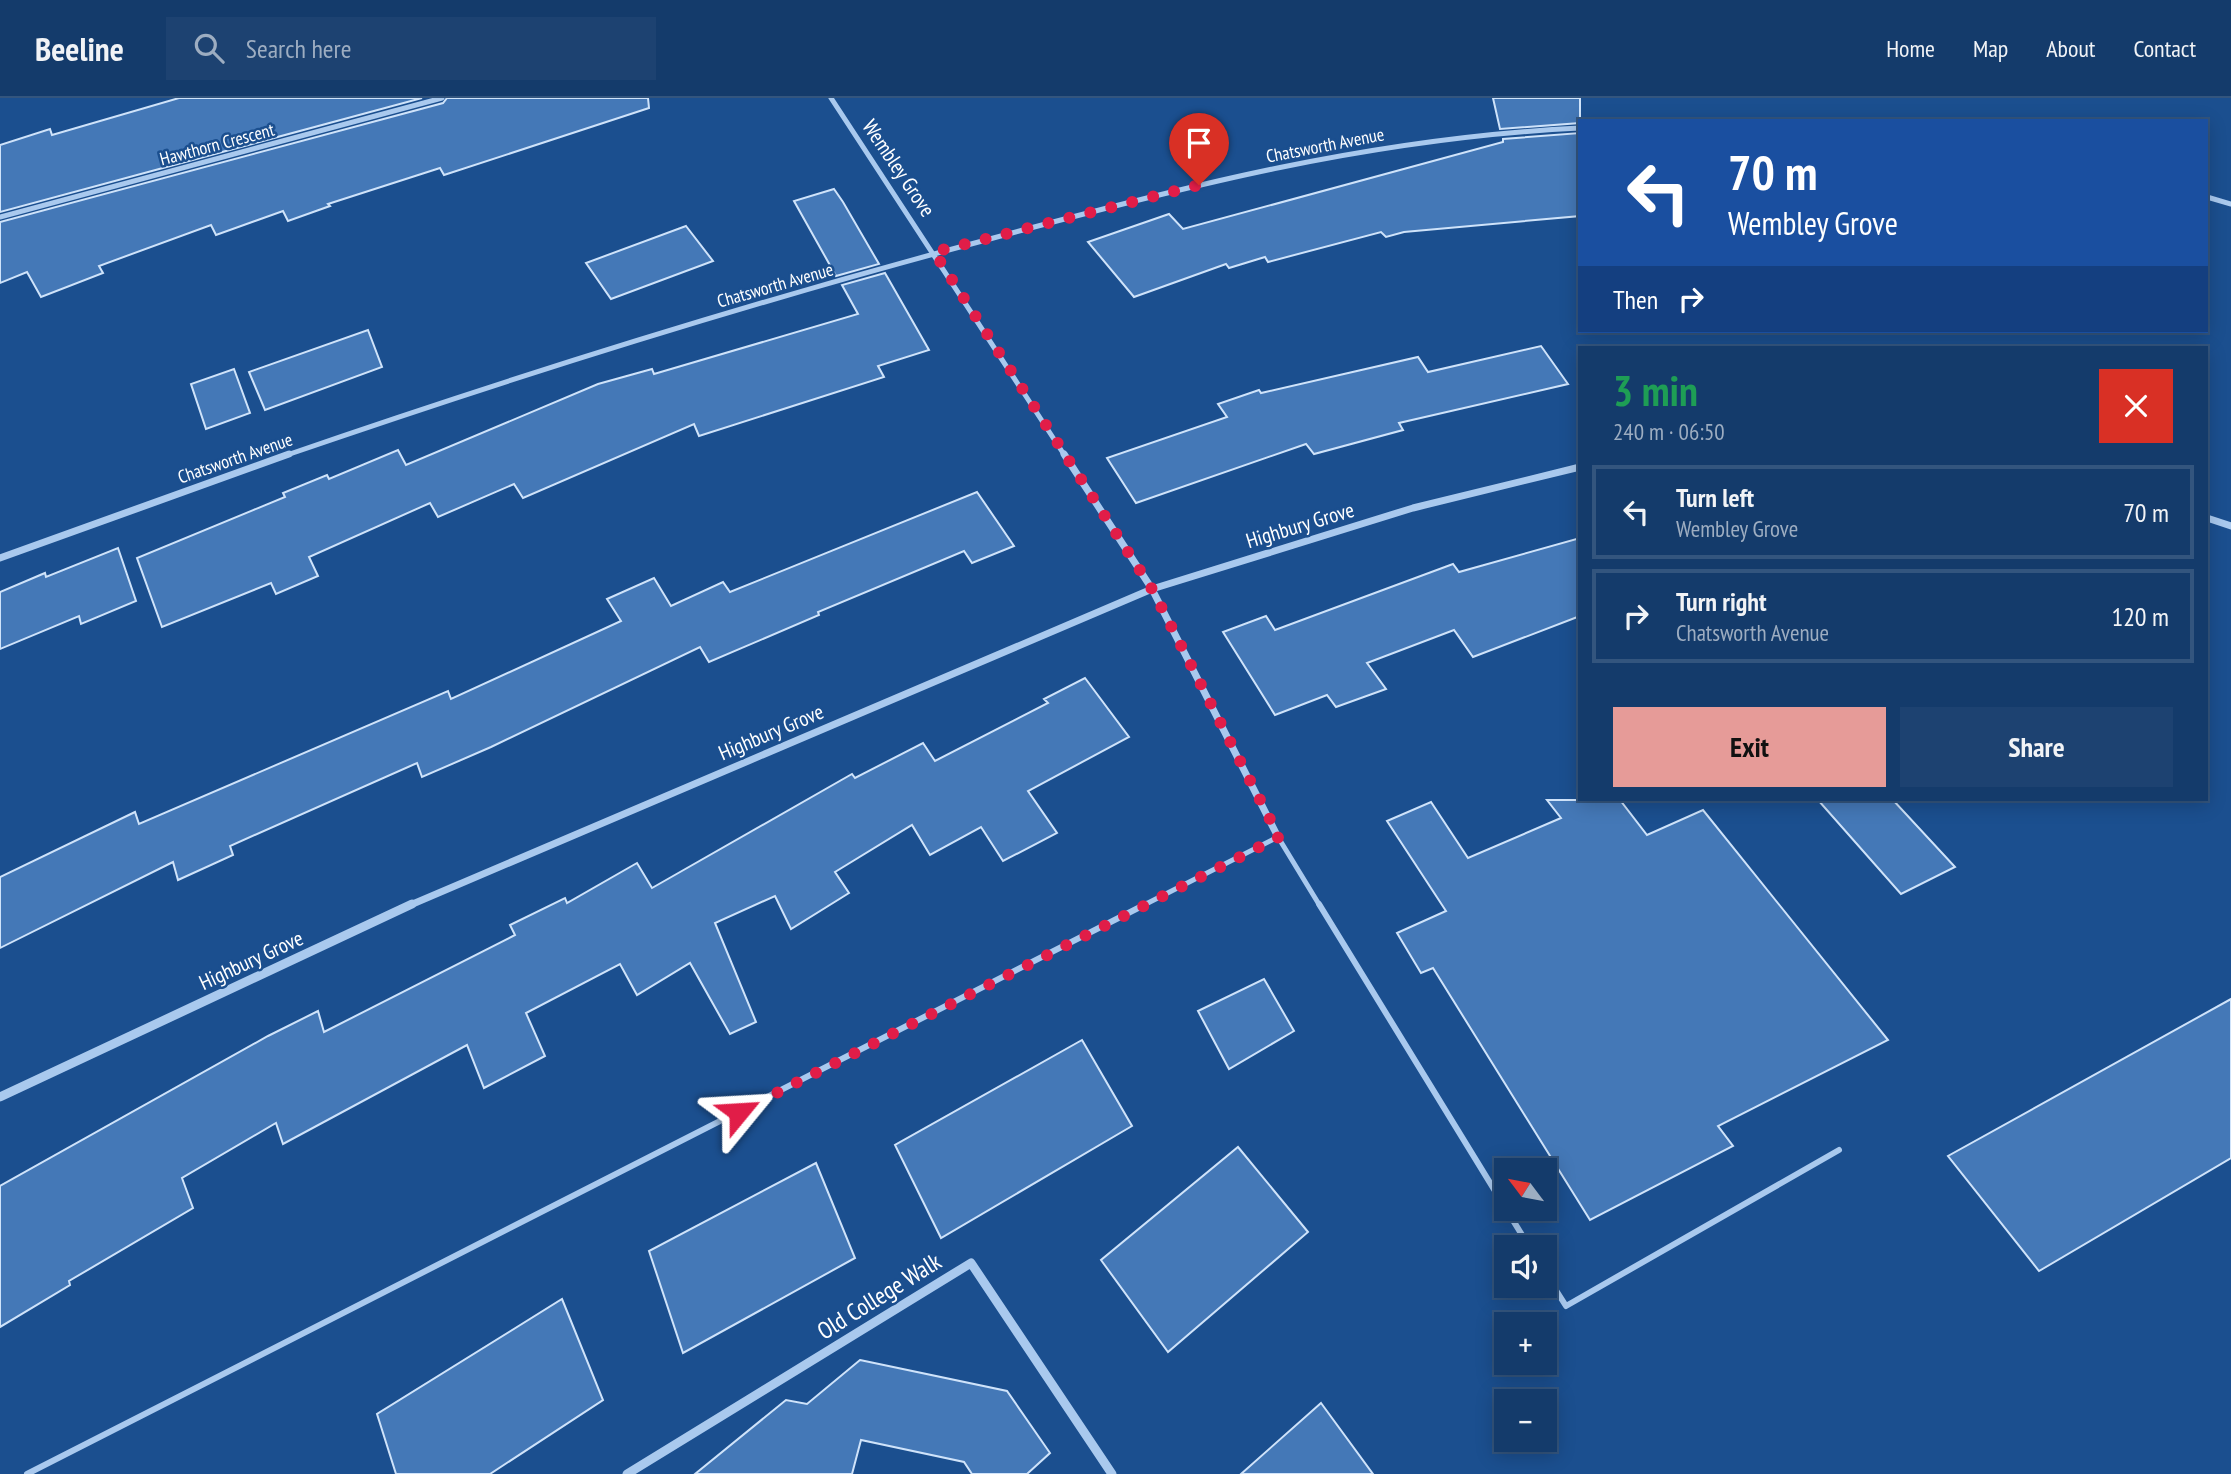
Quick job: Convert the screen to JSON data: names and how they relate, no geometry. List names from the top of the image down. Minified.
{"streets":{"street":["Hawthorn Crescent","Chatsworth Avenue","Wembley Grove","Highbury Grove","Old College Walk"]},"crossings":[["Chatsworth Avenue","Wembley Grove"],["Wembley Grove","Highbury Grove"]],"north":"top left","page":{"header":"Beeline","search":"Search here","nav":["Home","Map","About","Contact"],"turn":["70 m","Wembley Grove"],"then":"Then","heading":["3 min","240 m · 06:50"],"list":[{"name":"Turn left","note":"Wembley Grove","value":"70 m"},{"name":"Turn right","note":"Chatsworth Avenue","value":"120 m"}],"buttons":["Exit","Share"],"map_buttons":["+","−"]}}
